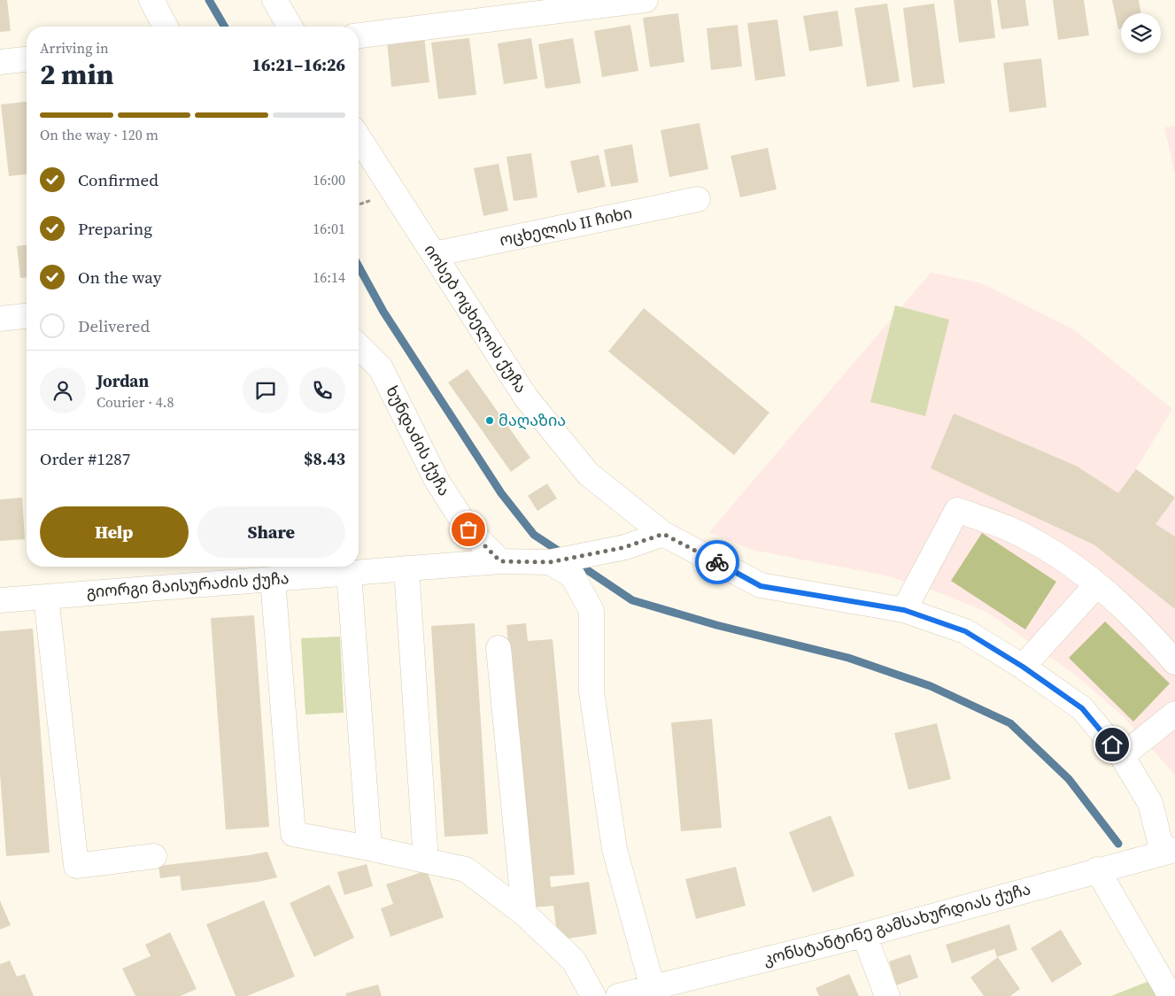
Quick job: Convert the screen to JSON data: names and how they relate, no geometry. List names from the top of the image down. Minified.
{"streets":{"street":["ოცხელის II ჩიხი","იოსებ ოცხელის ქუჩა","ხუნდაძის ქუჩა","გიორგი მაისურაძის ქუჩა","კონსტანტინე გამსახურდიას ქუჩა"]},"crossings":[["ოცხელის II ჩიხი","იოსებ ოცხელის ქუჩა"],["იოსებ ოცხელის ქუჩა","გიორგი მაისურაძის ქუჩა"],["იოსებ ოცხელის ქუჩა","კონსტანტინე გამსახურდიას ქუჩა"],["ხუნდაძის ქუჩა","გიორგი მაისურაძის ქუჩა"]],"places":["მაღაზია"],"page":{"heading":["2 min","Arriving in","16:21–16:26"],"panel":["Jordan","Courier · 4.8","Order #1287","$8.43"],"bar":"On the way · 120 m","list":[["Confirmed","16:00"],["Preparing","16:01"],["On the way","16:14"],"Delivered"],"buttons":["Help","Share"]}}
